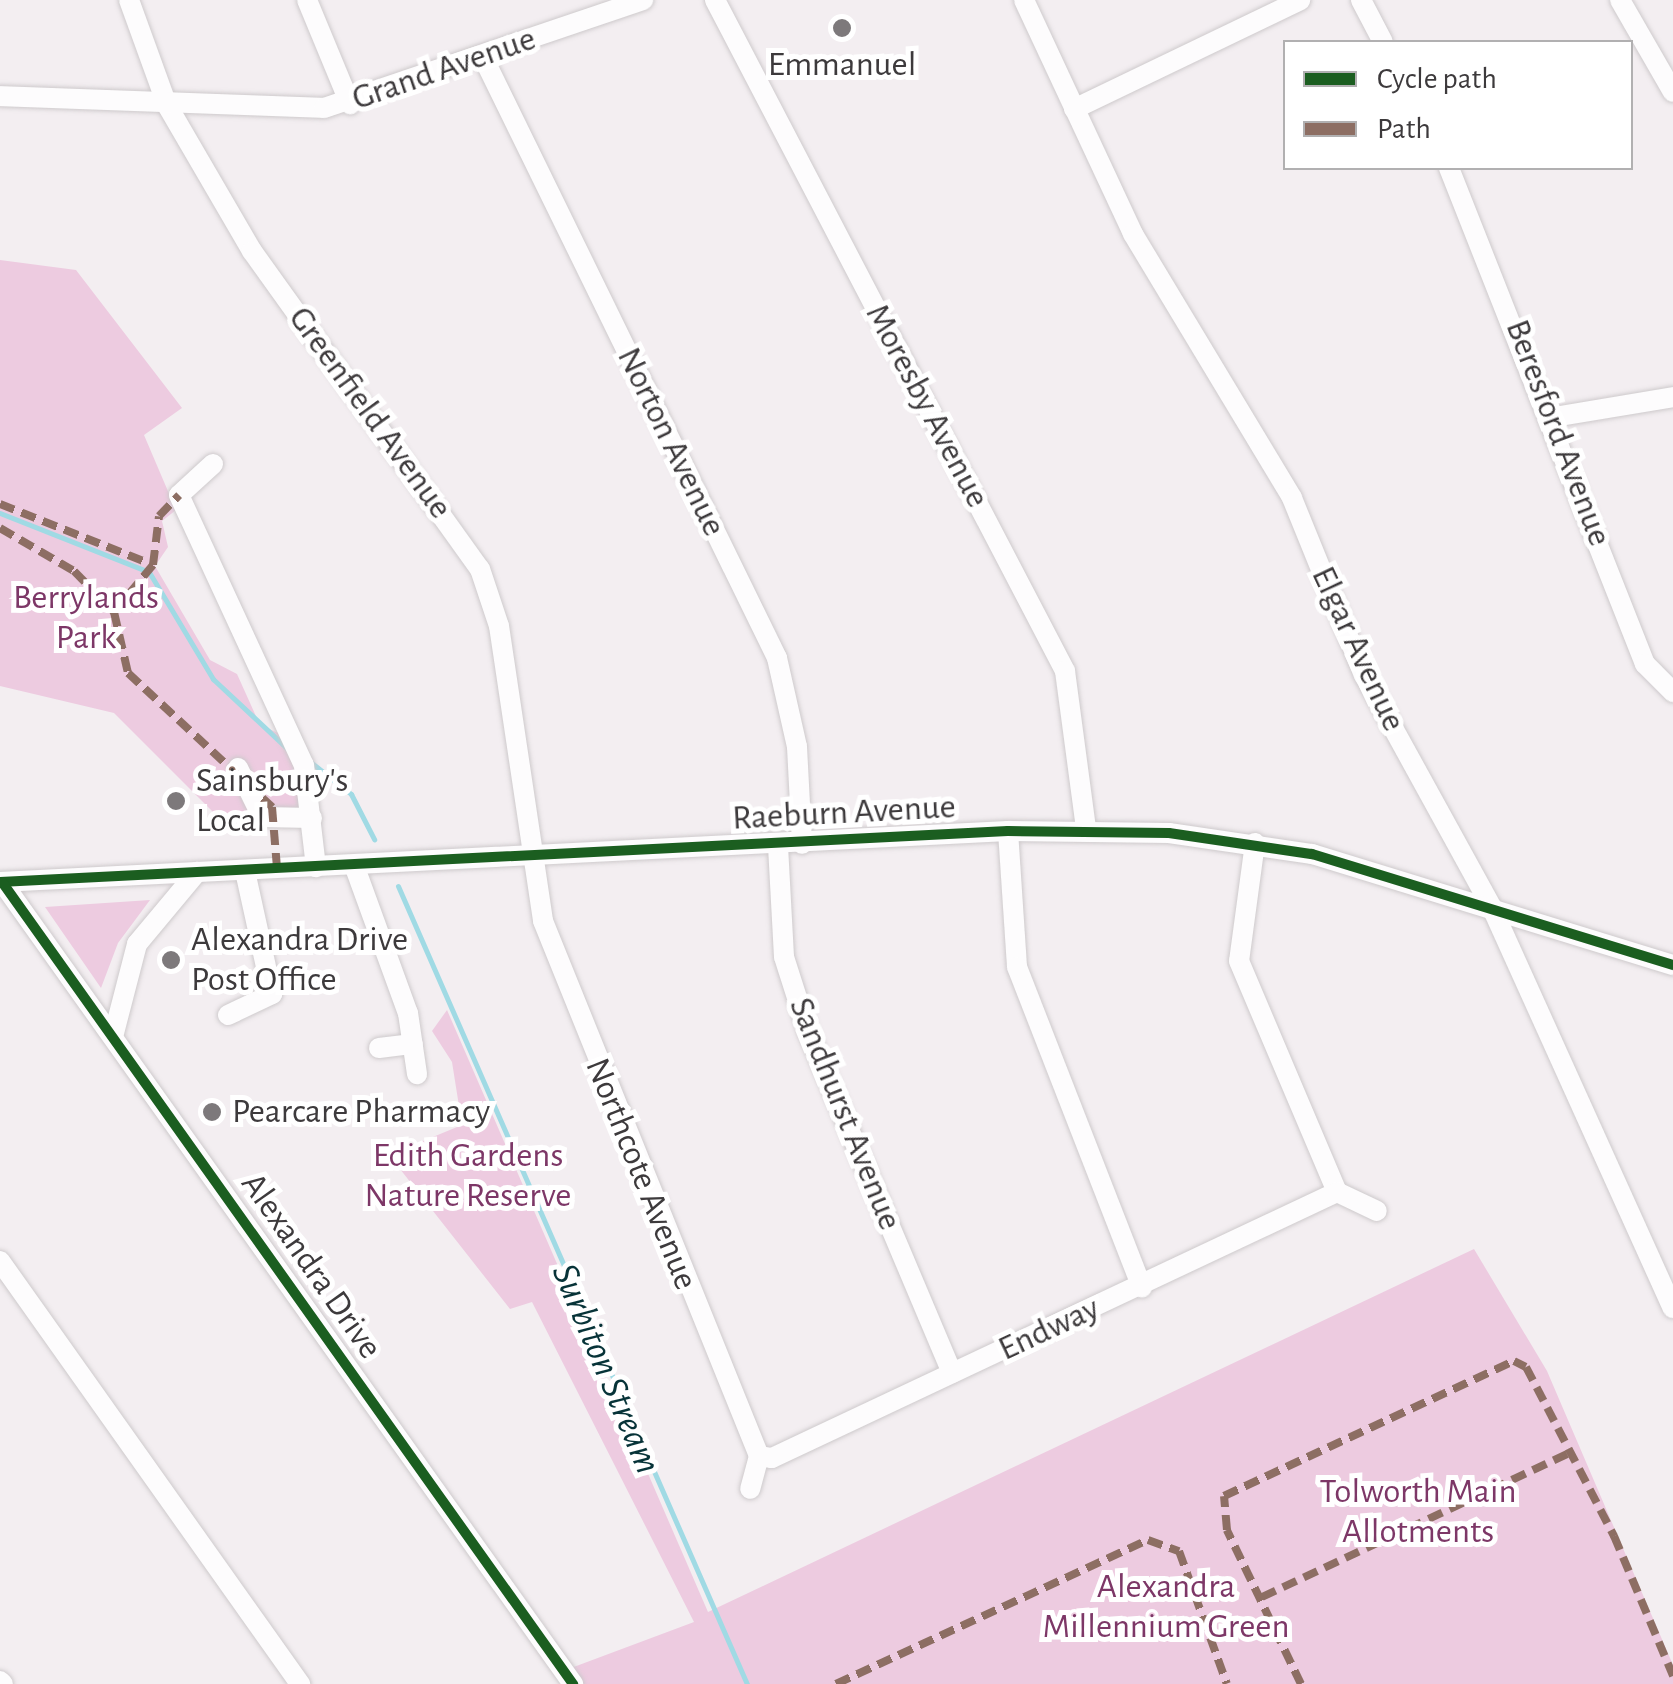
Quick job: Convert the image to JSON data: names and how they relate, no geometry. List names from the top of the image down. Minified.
{"streets":{"street":["Grand Avenue","Moresby Avenue","Greenfield Avenue","Beresford Avenue","Norton Avenue","Elgar Avenue","Raeburn Avenue","Sandhurst Avenue","Northcote Avenue","Alexandra Drive","Endway"]},"crossings":[["Grand Avenue","Greenfield Avenue"],["Grand Avenue","Norton Avenue"],["Moresby Avenue","Raeburn Avenue"],["Greenfield Avenue","Raeburn Avenue"],["Greenfield Avenue","Northcote Avenue"],["Norton Avenue","Raeburn Avenue"],["Elgar Avenue","Raeburn Avenue"],["Raeburn Avenue","Sandhurst Avenue"],["Raeburn Avenue","Northcote Avenue"],["Raeburn Avenue","Alexandra Drive"],["Sandhurst Avenue","Endway"],["Northcote Avenue","Endway"]],"water":["Surbiton Stream"],"parks":["Berrylands Park","Edith Gardens Nature Reserve","Tolworth Main Allotments","Alexandra Millennium Green"],"places":["Emmanuel","Sainsbury's Local","Alexandra Drive Post Office","Pearcare Pharmacy"],"legend":["Cycle path","Path"]}
